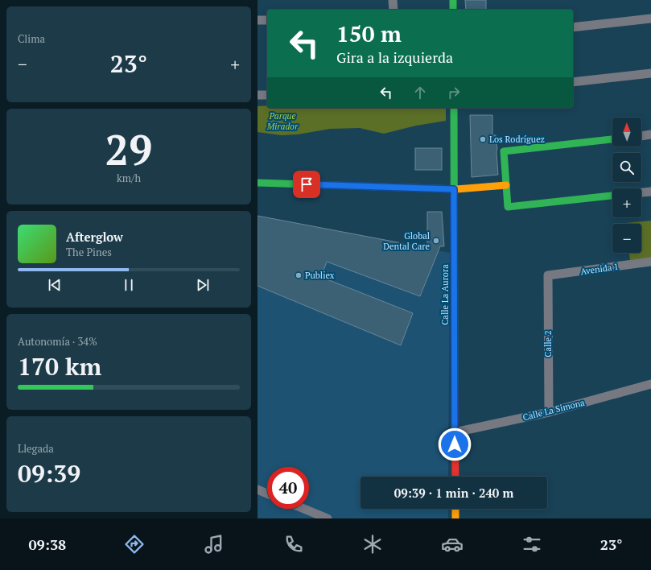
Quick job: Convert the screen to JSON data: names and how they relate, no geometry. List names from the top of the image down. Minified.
{"streets":{"street":["Avenida 1","Calle La Aurora","Calle 2","Calle La Simona"]},"crossings":[["Avenida 1","Calle 2"],["Calle La Aurora","Calle La Simona"],["Calle 2","Calle La Simona"]],"parks":["Parque Mirador"],"places":["Los Rodríguez","Global Dental Care","Publiex"],"north":"top","page":{"tile":["Clima",["29","km/h"],["Autonomía · 34%","170 km"],["Llegada","09:39"]],"turn":["150 m","Gira a la izquierda"],"heat":["−","23°","+"],"map_buttons":["+","−"],"song":["Afterglow","The Pines"],"limit":"40","trip":"09:39 · 1 min · 240 m","tabs":["09:38","23°"]}}
